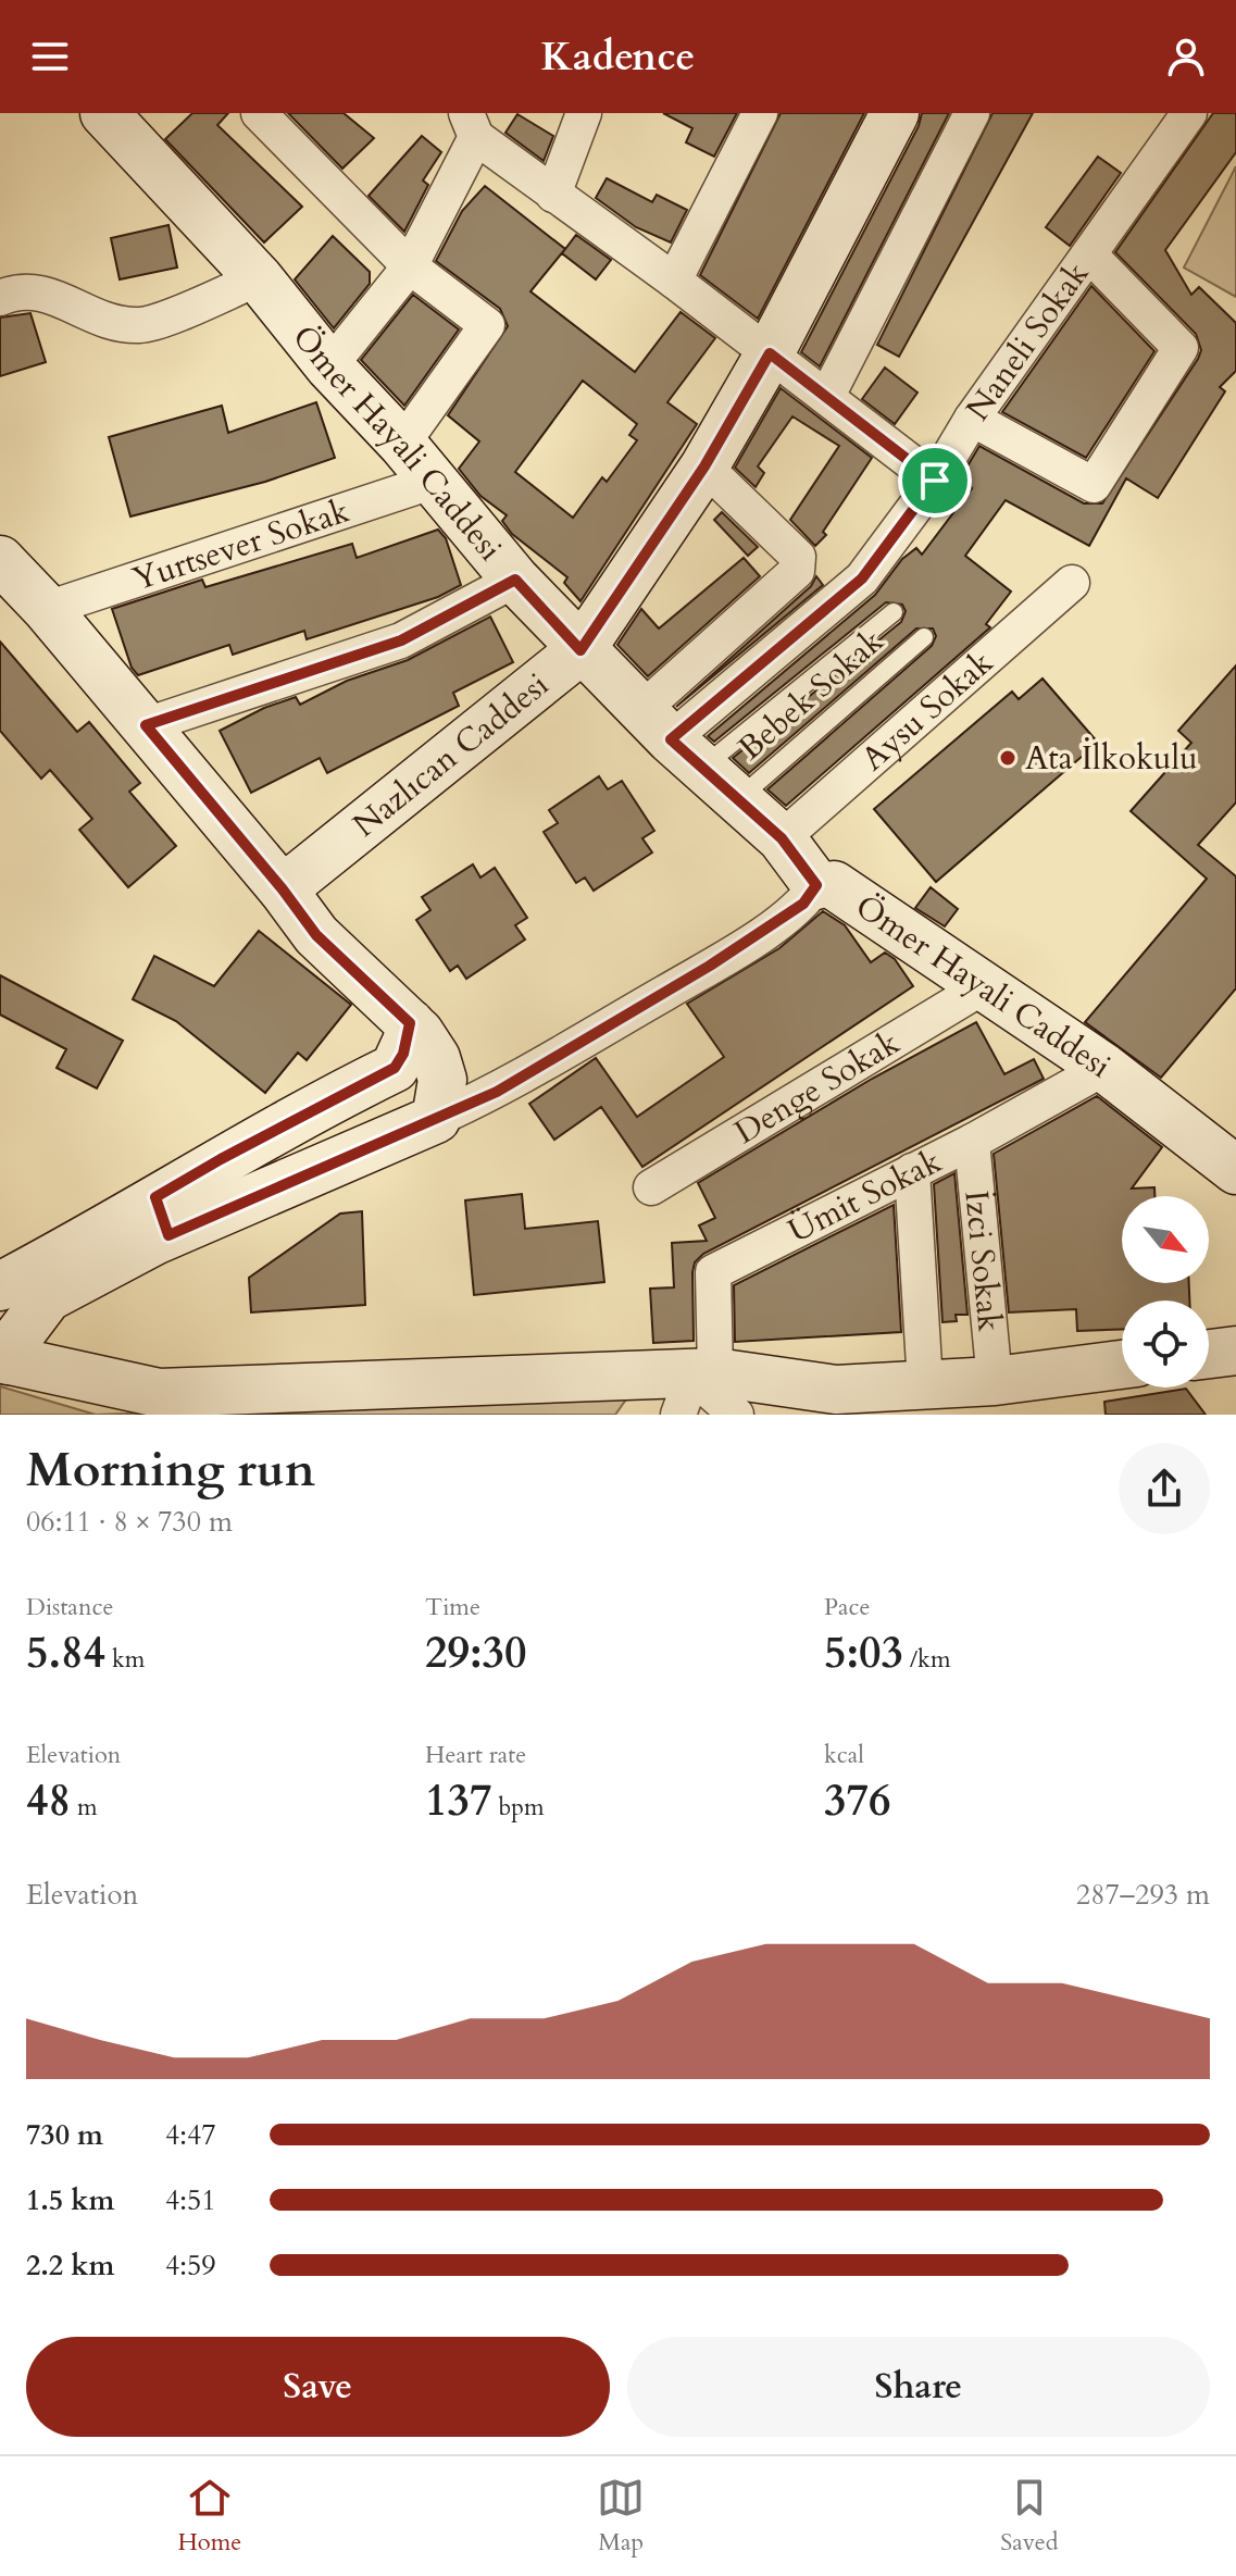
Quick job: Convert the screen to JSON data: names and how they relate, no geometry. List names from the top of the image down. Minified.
{"streets":{"street":["Naneli Sokak","Ömer Hayali Caddesi","Yurtsever Sokak","Aysu Sokak","Nazlıcan Caddesi","Denge Sokak","Ümit Sokak","İzci Sokak"],"lane":["Bebek Sokak"]},"crossings":[["Naneli Sokak","Ömer Hayali Caddesi"],["Ömer Hayali Caddesi","Yurtsever Sokak"],["Ömer Hayali Caddesi","Bebek Sokak"],["Ömer Hayali Caddesi","Aysu Sokak"],["Ömer Hayali Caddesi","Nazlıcan Caddesi"],["Ömer Hayali Caddesi","Denge Sokak"],["Ömer Hayali Caddesi","Ümit Sokak"],["Ümit Sokak","İzci Sokak"]],"places":["Ata İlkokulu"],"north":"bottom right","page":{"header":"Kadence","heading":["Morning run","06:11 · 8 × 730 m"],"stats":[["Distance","5.84 km"],["Time","29:30"],["Pace","5:03 /km"],["Elevation","48 m"],["Heart rate","137 bpm"],["kcal","376"]],"chart":["Elevation","287–293 m"],"list":[{"name":"730 m","note":"4:47"},{"name":"1.5 km","note":"4:51"},{"name":"2.2 km","note":"4:59"}],"buttons":["Save","Share"],"tabs":["Home","Map","Saved"]}}
